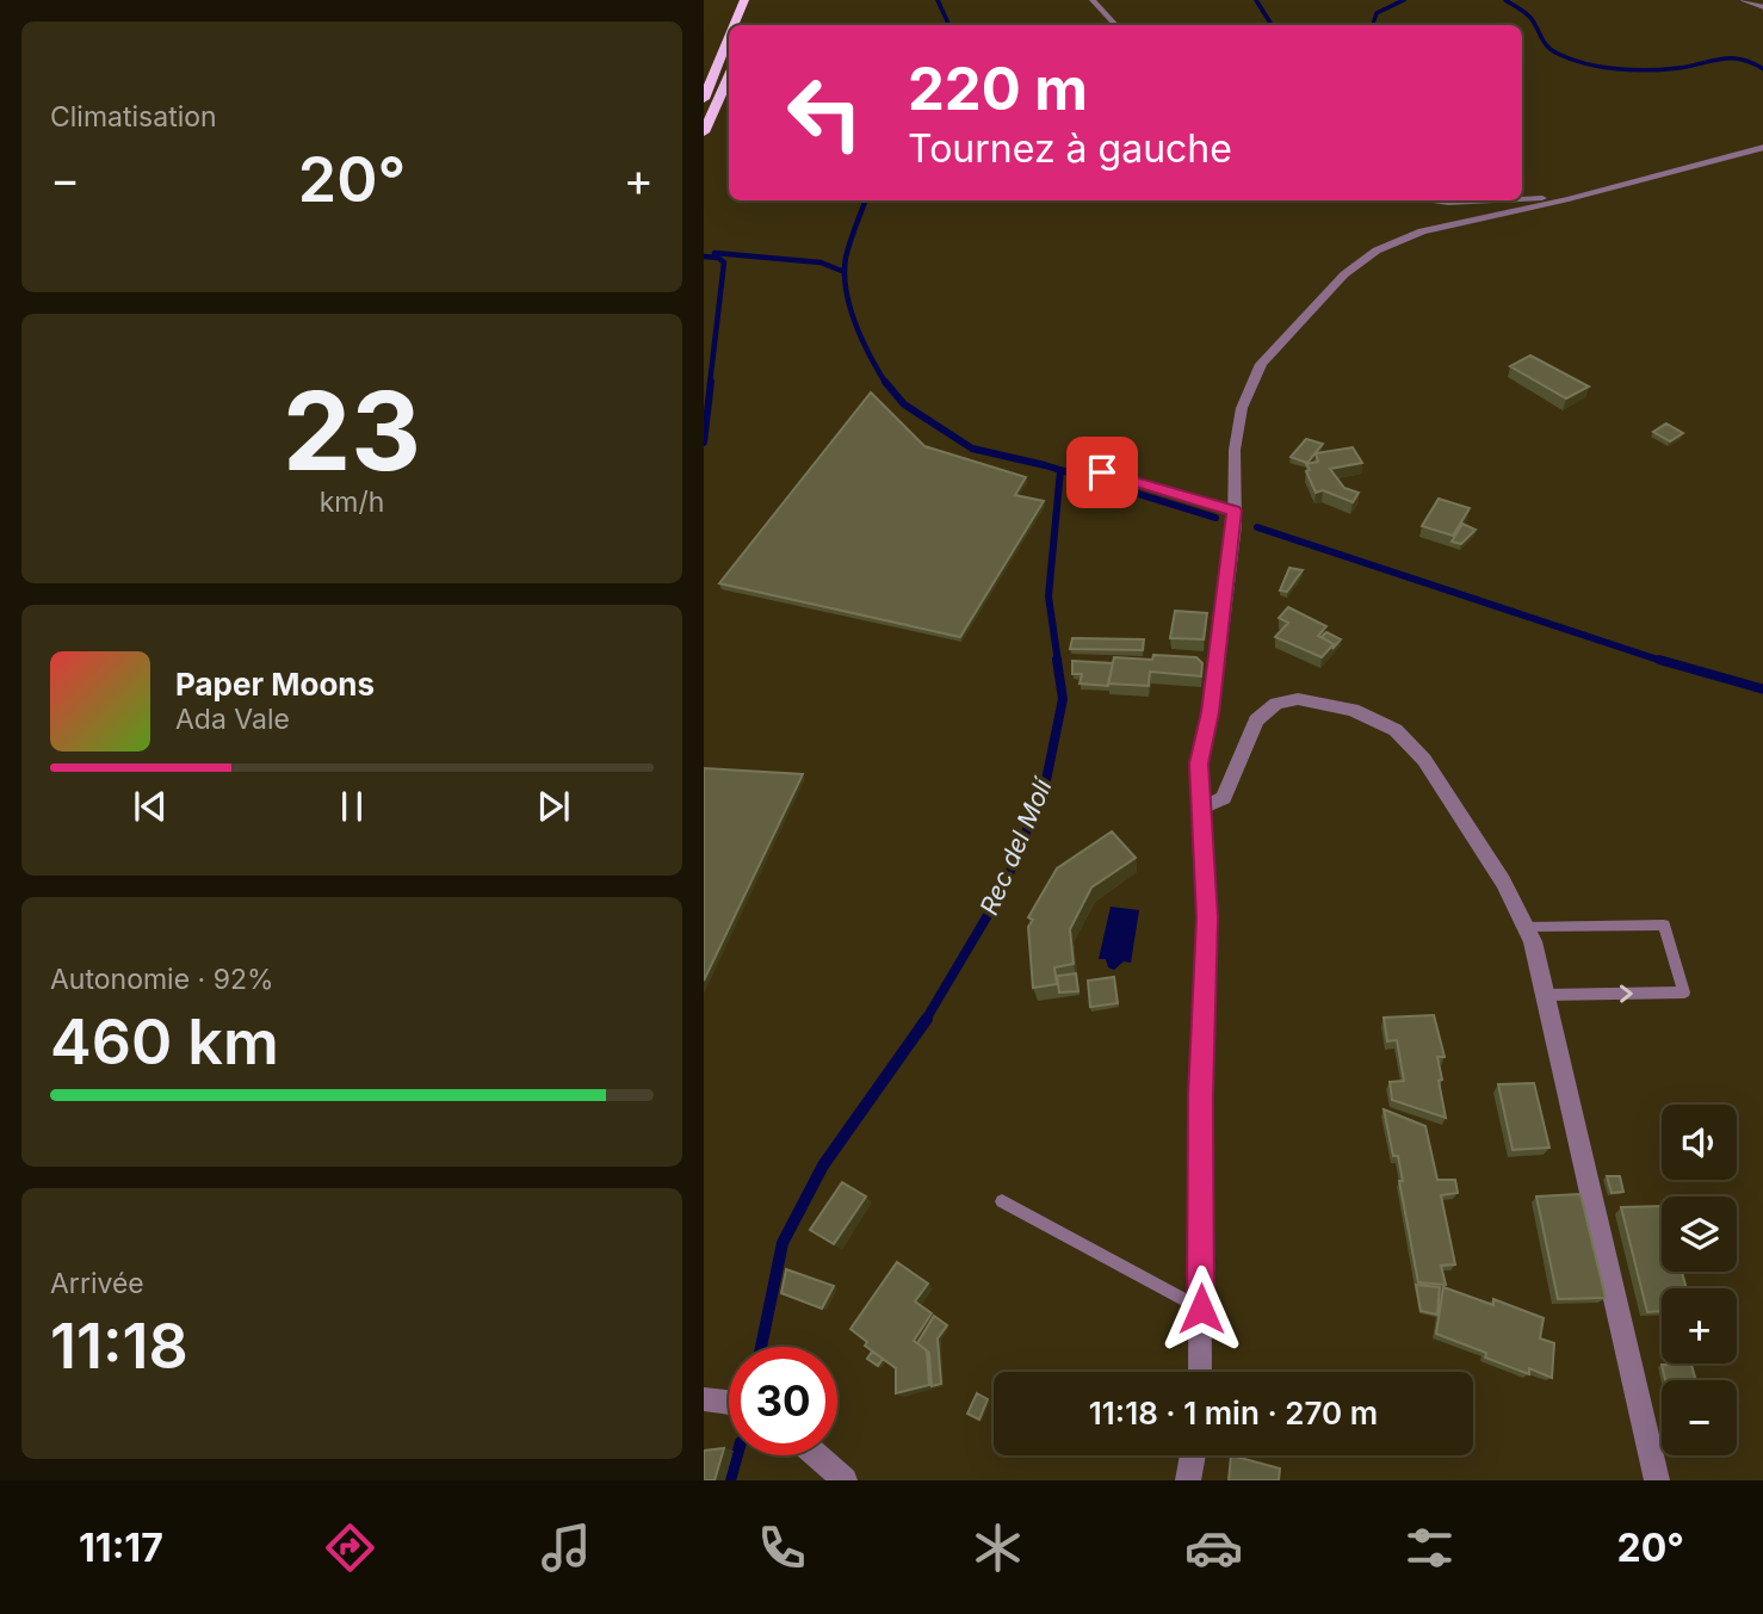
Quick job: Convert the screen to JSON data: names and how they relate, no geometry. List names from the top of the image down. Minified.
{"water":["Rec del Molí"],"page":{"tile":["Climatisation",["23","km/h"],["Autonomie · 92%","460 km"],["Arrivée","11:18"]],"turn":["220 m","Tournez à gauche"],"heat":["−","20°","+"],"song":["Paper Moons","Ada Vale"],"map_buttons":["+","−"],"limit":"30","trip":"11:18 · 1 min · 270 m","tabs":["11:17","20°"]}}
